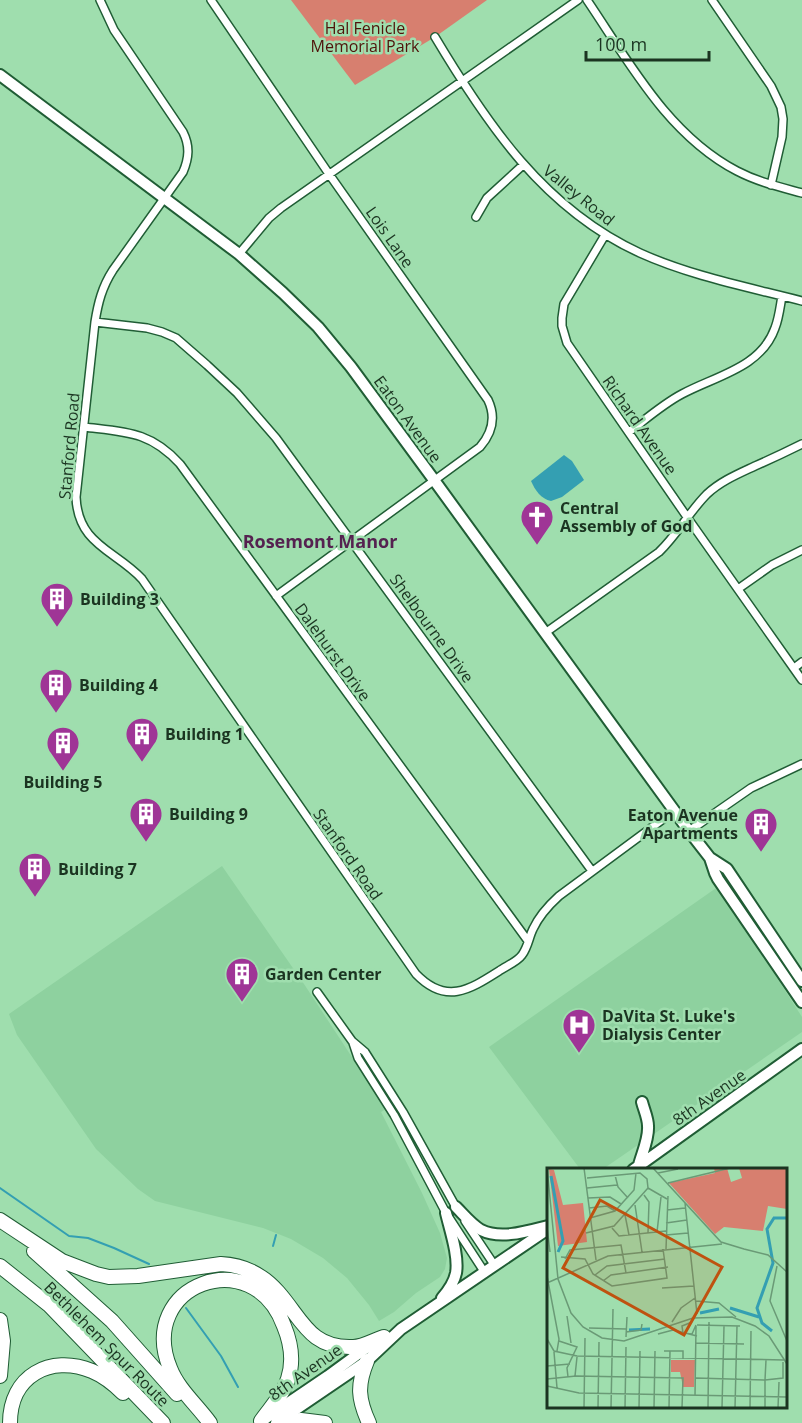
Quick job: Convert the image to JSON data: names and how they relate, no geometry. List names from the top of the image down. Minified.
{"streets":{"highway":["Bethlehem Spur Route"],"street":["Valley Road","Lois Lane","Eaton Avenue","Richard Avenue","Stanford Road","Shelbourne Drive","Dalehurst Drive","8th Avenue"]},"crossings":[["Valley Road","Richard Avenue"],["Lois Lane","Eaton Avenue"],["Lois Lane","Shelbourne Drive"],["Lois Lane","Dalehurst Drive"],["Eaton Avenue","Stanford Road"],["Stanford Road","Shelbourne Drive"],["Stanford Road","Dalehurst Drive"]],"districts":["Rosemont Manor"],"parks":["Hal Fenicle Memorial Park"],"places":{"church":["Central Assembly of God"],"building":["Building 3","Building 4","Building 1","Building 5","Building 9","Eaton Avenue Apartments","Building 7","Garden Center"],"hospital":["DaVita St. Luke's Dialysis Center"]},"scale_bar":"100 m"}
